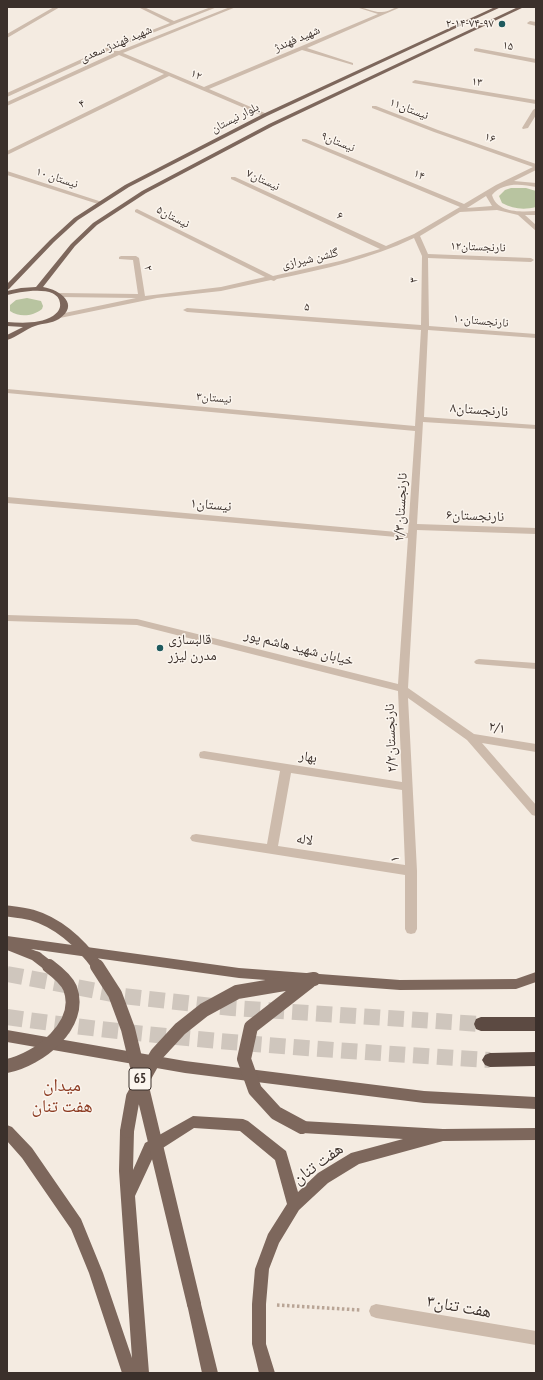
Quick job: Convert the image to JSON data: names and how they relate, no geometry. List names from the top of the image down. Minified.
{"streets":{"main road":["بلوار نیستان","65","هفت تنان"],"street":["شهید فهندژ","شهید فهندژ سعدی","۱۵","۱۲","۱۳","۴","۱۱نیستان","۱۶","۹نیستان","۱۴","نیستان ۱۰","۷نیستان","۶","۵نیستان","۱۲نارنجستان","گلشن شیرازی","۲","۳","۵","۱۰نارنجستان","۳نیستان","۸نارنجستان","۱نیستان","۲/۳نارنجستان","۶نارنجستان","خیابان شهید هاشم پور","۲/۱","۲/۲نارنجستان","بهار","لاله ‍","۱","هفت تنان۳"]},"crossings":[["شهید فهندژ","۱۲"],["شهید فهندژ سعدی","۱۲"],["۱۲","۴"],["۱۲","بلوار نیستان"],["۱۱نیستان","۱۶"],["بلوار نیستان","نیستان ۱۰"],["۱۶","گلشن شیرازی"],["۹نیستان","۱۴"],["۱۴","گلشن شیرازی"],["۷نیستان","۶"],["۶","گلشن شیرازی"],["۵نیستان","گلشن شیرازی"],["۱۲نارنجستان","۳"],["گلشن شیرازی","۲"],["گلشن شیرازی","۳"],["۳","۵"],["۳","۱۰نارنجستان"],["۳","۲/۳نارنجستان"],["۵","۱۰نارنجستان"],["۵","۲/۳نارنجستان"],["۱۰نارنجستان","۲/۳نارنجستان"],["۳نیستان","۲/۳نارنجستان"],["۸نارنجستان","۲/۳نارنجستان"],["۱نیستان","۲/۳نارنجستان"],["۱نیستان","۶نارنجستان"],["۲/۳نارنجستان","۶نارنجستان"],["۲/۳نارنجستان","خیابان شهید هاشم پور"],["۲/۳نارنجستان","۲/۲نارنجستان"],["خیابان شهید هاشم پور","۲/۱"],["خیابان شهید هاشم پور","۲/۲نارنجستان"],["۲/۲نارنجستان","بهار"],["۲/۲نارنجستان","۱"],["بهار","۱"],["لاله ‍","۱"]],"districts":["میدان هفت تنان"],"places":["۲-۱۴-۷۴-۹۷","قالبسازی مدرن لیزر"]}
